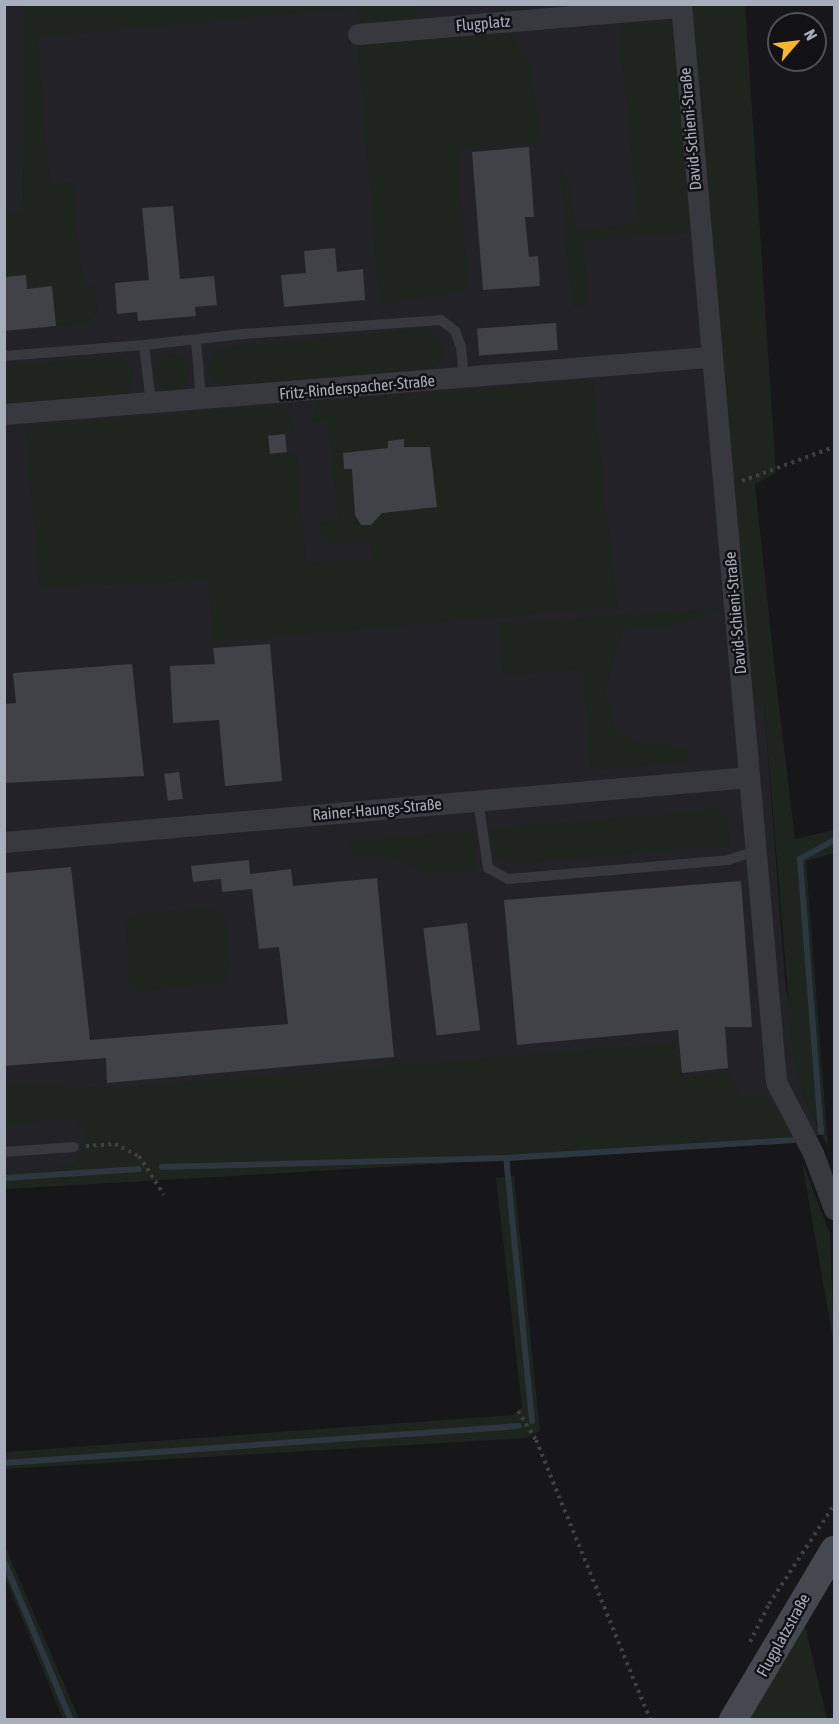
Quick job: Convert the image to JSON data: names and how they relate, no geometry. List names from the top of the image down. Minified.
{"streets":{"street":["Flugplatz","David-Schieni-Straße","Fritz-Rinderspacher-Straße","Rainer-Haungs-Straße","Flugplatzstraße"]},"crossings":[["Flugplatz","David-Schieni-Straße"],["David-Schieni-Straße","Fritz-Rinderspacher-Straße"],["David-Schieni-Straße","Rainer-Haungs-Straße"]],"north":"top right"}
